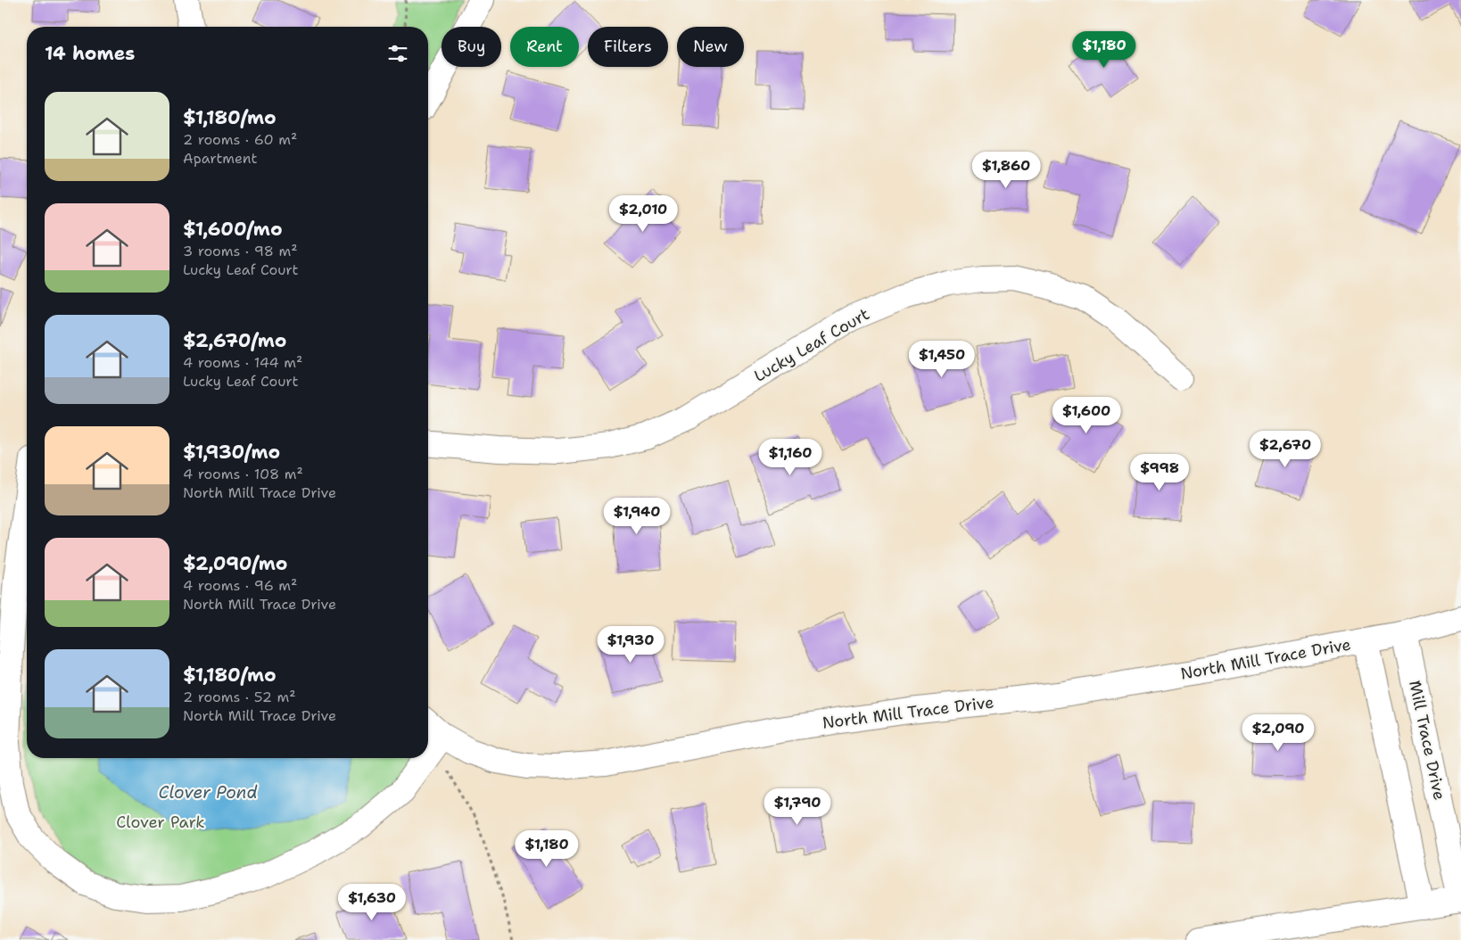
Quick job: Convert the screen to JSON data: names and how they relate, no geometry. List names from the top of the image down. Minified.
{"streets":{"street":["Lucky Leaf Court","North Mill Trace Drive","Mill Trace Drive"]},"crossings":[["North Mill Trace Drive","Mill Trace Drive"]],"water":["Clover Pond"],"parks":["Clover Park"],"page":{"chip":["Buy","Rent","Filters","New"],"heading":"14 homes","price":["$1,180","$1,860","$2,010","$1,450","$1,600","$2,670","$1,160","$998","$1,940","$1,930","$2,090","$1,790","$1,180","$1,630"],"list":[{"name":"$1,180/mo","note":"2 rooms · 60 m² · Apartment"},{"name":"$1,600/mo","note":"3 rooms · 98 m² · Lucky Leaf Court"},{"name":"$2,670/mo","note":"4 rooms · 144 m² · Lucky Leaf Court"},{"name":"$1,930/mo","note":"4 rooms · 108 m² · North Mill Trace Drive"},{"name":"$2,090/mo","note":"4 rooms · 96 m² · North Mill Trace Drive"},{"name":"$1,180/mo","note":"2 rooms · 52 m² · North Mill Trace Drive"}]}}
